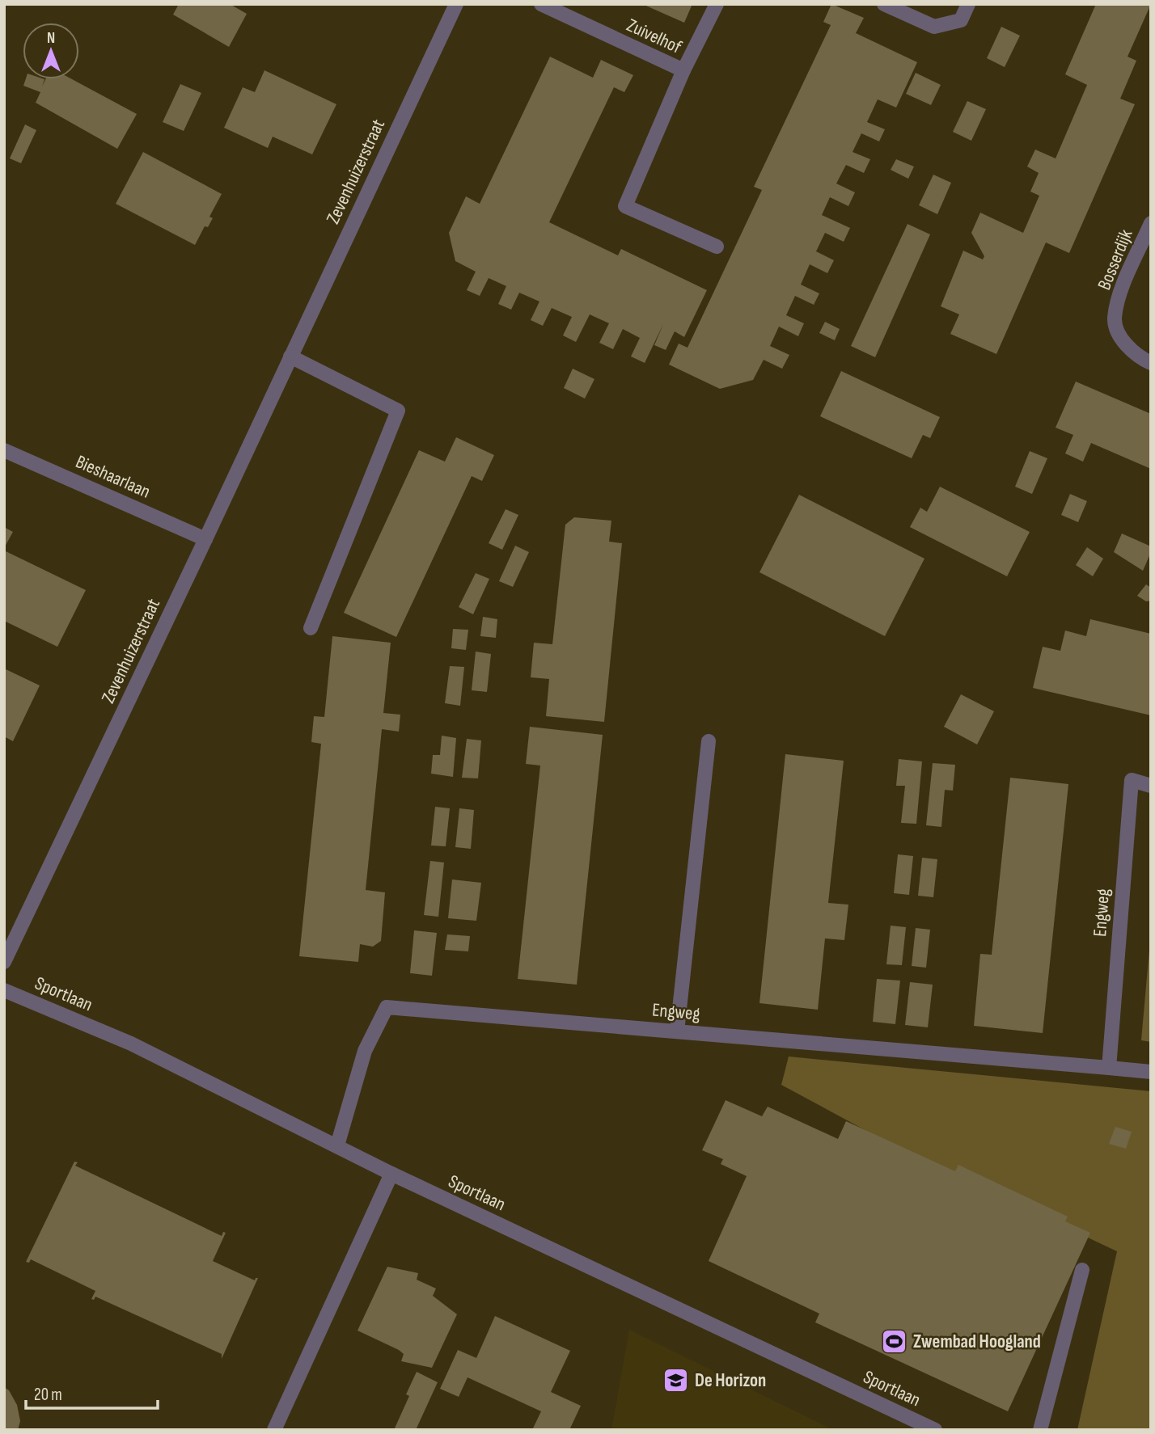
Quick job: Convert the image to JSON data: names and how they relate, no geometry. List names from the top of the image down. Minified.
{"streets":{"street":["Zuivelhof","Zevenhuizerstraat","Bosserdijk","Bieshaarlaan","Engweg","Sportlaan"]},"crossings":[["Zevenhuizerstraat","Bieshaarlaan"],["Engweg","Sportlaan"]],"places":{"sports":["Zwembad Hoogland"],"school or university":["De Horizon"]},"scale_bar":"20 m","north":"top"}
